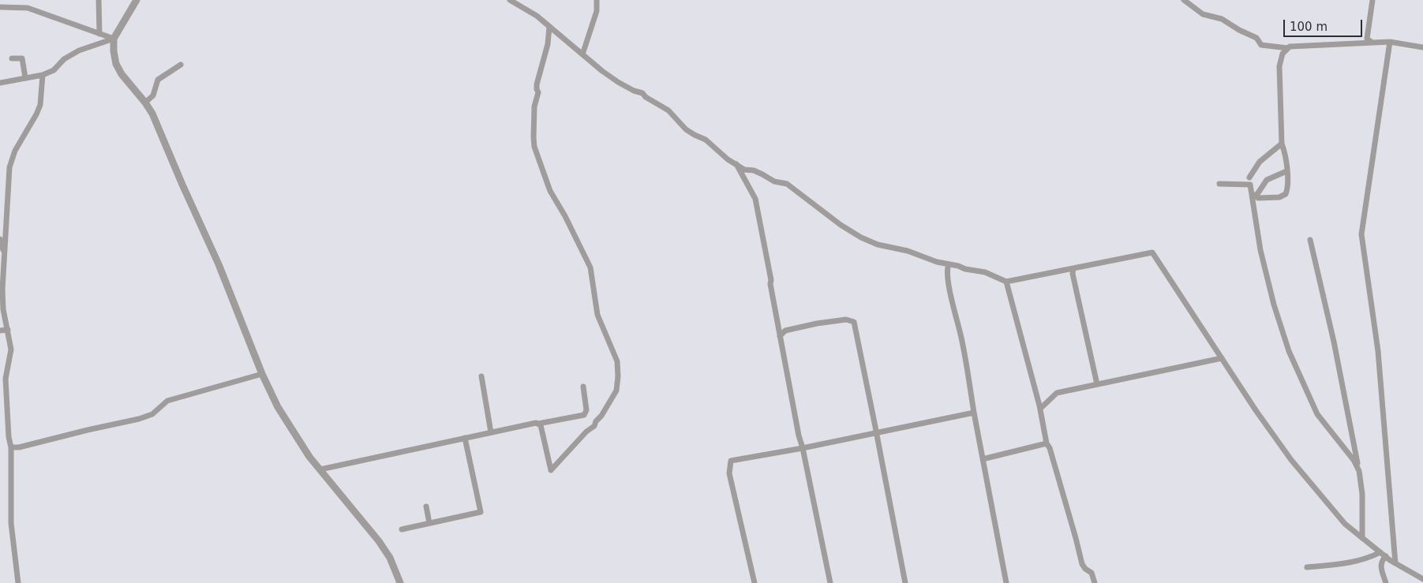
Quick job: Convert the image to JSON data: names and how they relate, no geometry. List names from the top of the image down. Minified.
{"scale_bar":"100 m"}
